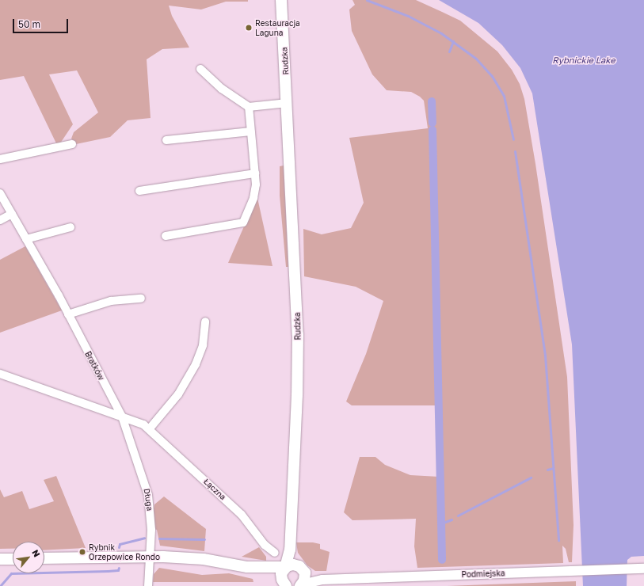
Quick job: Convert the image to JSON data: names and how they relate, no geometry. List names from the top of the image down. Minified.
{"streets":{"main road":["Rudzka"],"street":["Bratków","Łączna","Długa","Podmiejska"]},"crossings":[["Bratków","Łączna"],["Bratków","Długa"],["Łączna","Długa"]],"water":["Rybnickie Lake"],"places":["Restauracja Laguna","Rybnik Orzepowice Rondo"],"scale_bar":"50 m","north":"top right"}
